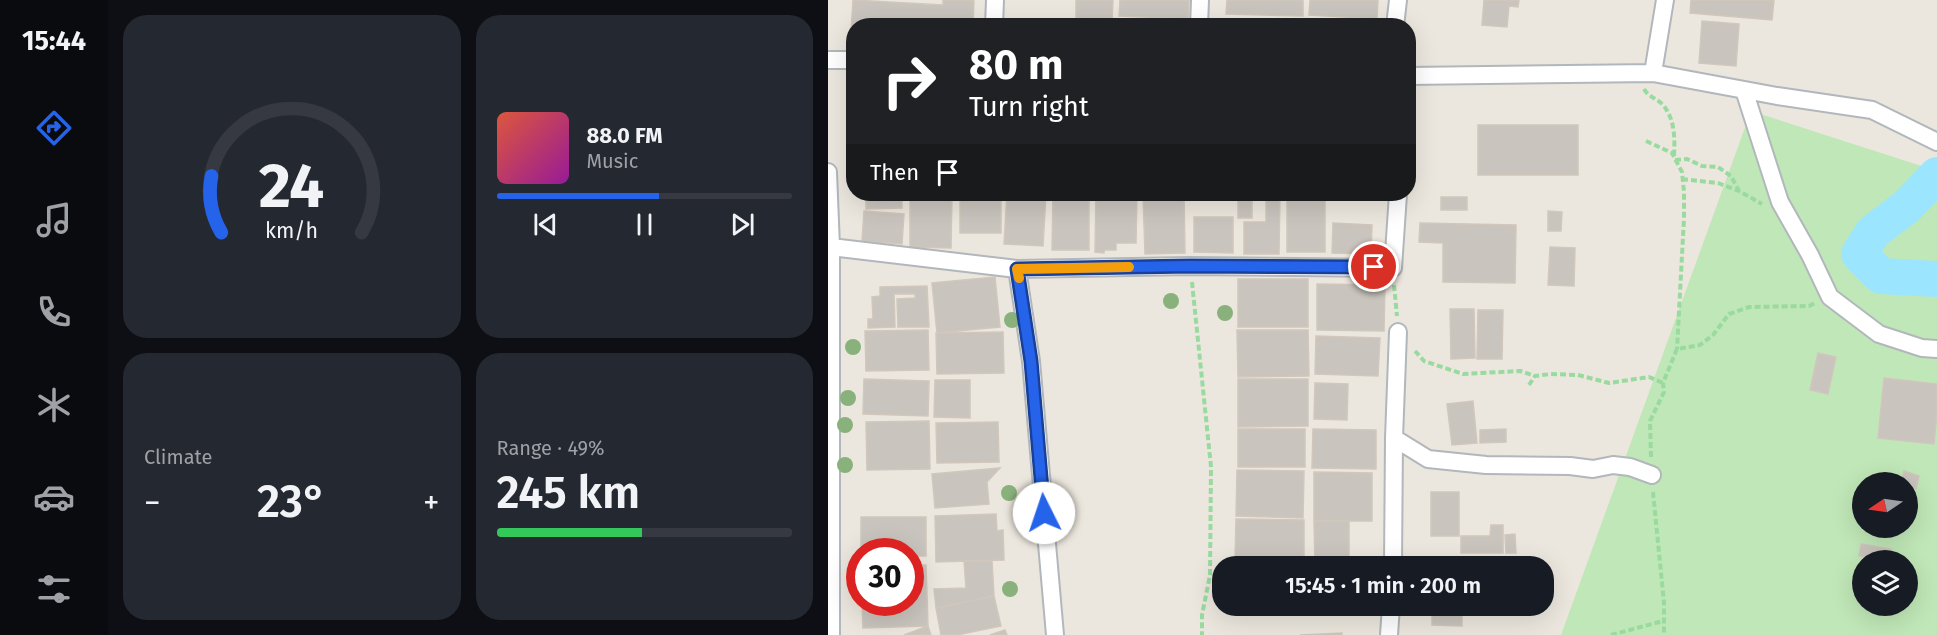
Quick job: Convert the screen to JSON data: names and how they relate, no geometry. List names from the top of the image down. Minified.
{"north":"left","page":{"tabs":"15:44","turn":["80 m","Turn right"],"song":["88.0 FM","Music"],"then":"Then","tile":["Climate",["Range · 49%","245 km"]],"heat":["−","23°","+"],"limit":"30","trip":"15:45 · 1 min · 200 m","gauge":["24","km/h"]}}
